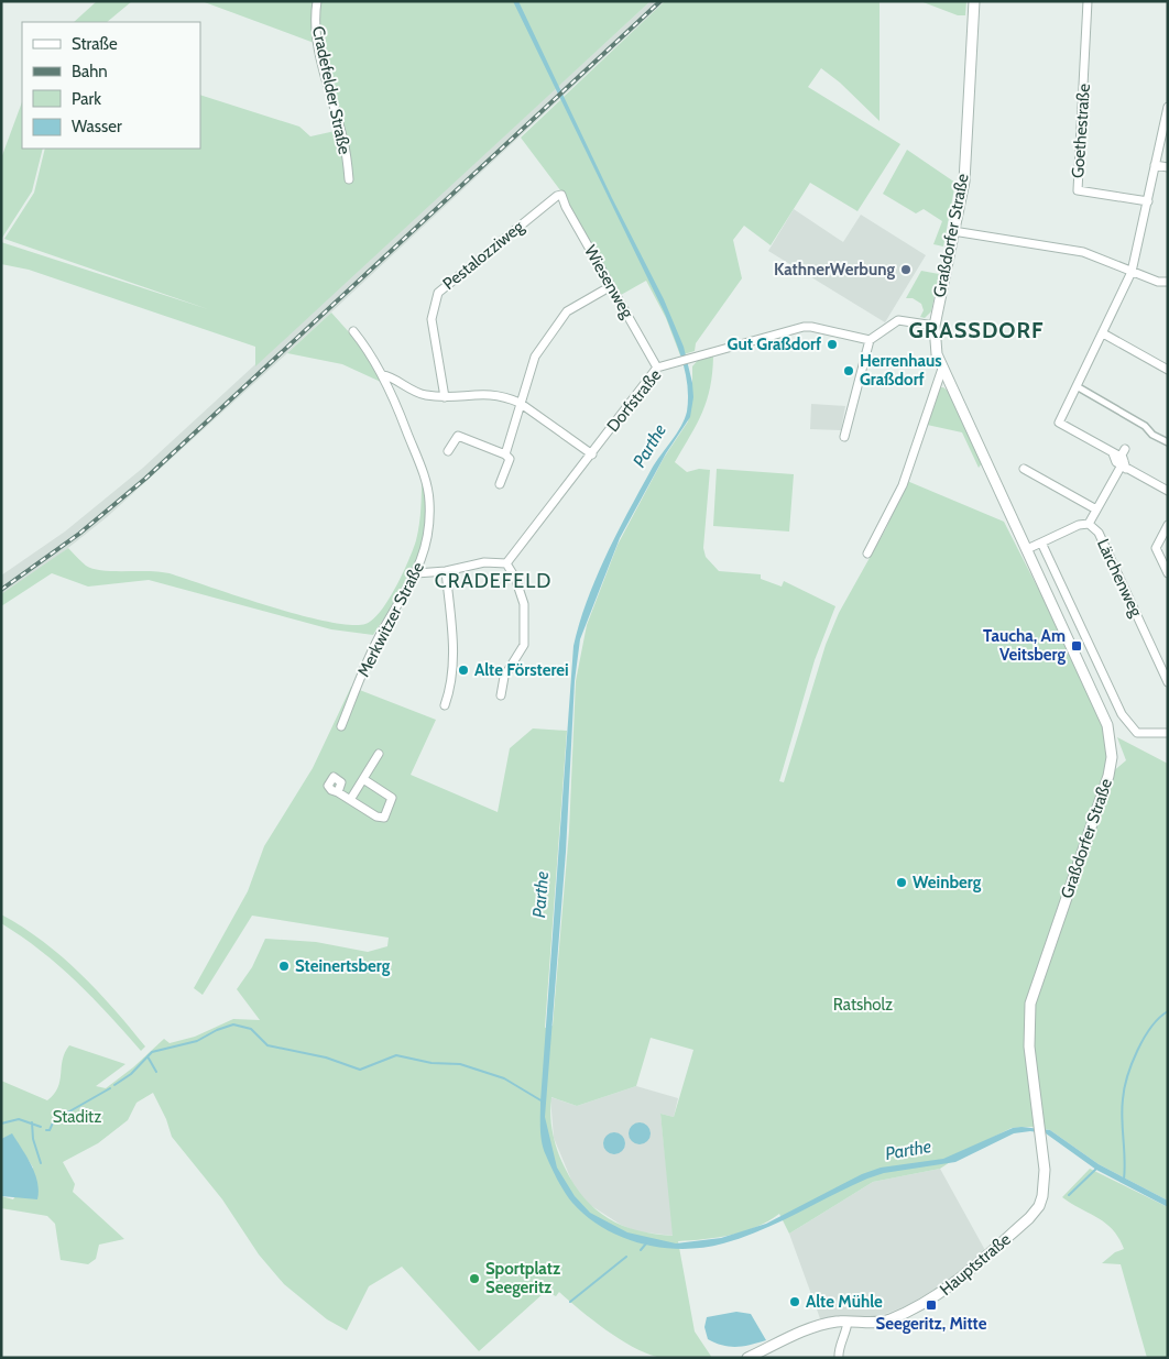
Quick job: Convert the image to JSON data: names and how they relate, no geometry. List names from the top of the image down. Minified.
{"streets":{"street":["Cradefelder Straße","Goethestraße","Graßdorfer Straße","Pestalozziweg","Wiesenweg","Dorfstraße","Lärchenweg","Merkwitzer Straße","Hauptstraße"]},"crossings":[["Graßdorfer Straße","Hauptstraße"],["Pestalozziweg","Wiesenweg"],["Wiesenweg","Dorfstraße"]],"districts":["GRASSDORF","CRADEFELD"],"water":["Parthe"],"parks":["Ratsholz","Staditz"],"places":{"other":["KathnerWerbung","Gut Graßdorf","Herrenhaus Graßdorf","Alte Försterei","Weinberg","Steinertsberg","Sportplatz Seegeritz","Alte Mühle"],"transit":["Taucha, Am Veitsberg","Seegeritz, Mitte"]},"legend":["Straße","Bahn","Park","Wasser"]}
